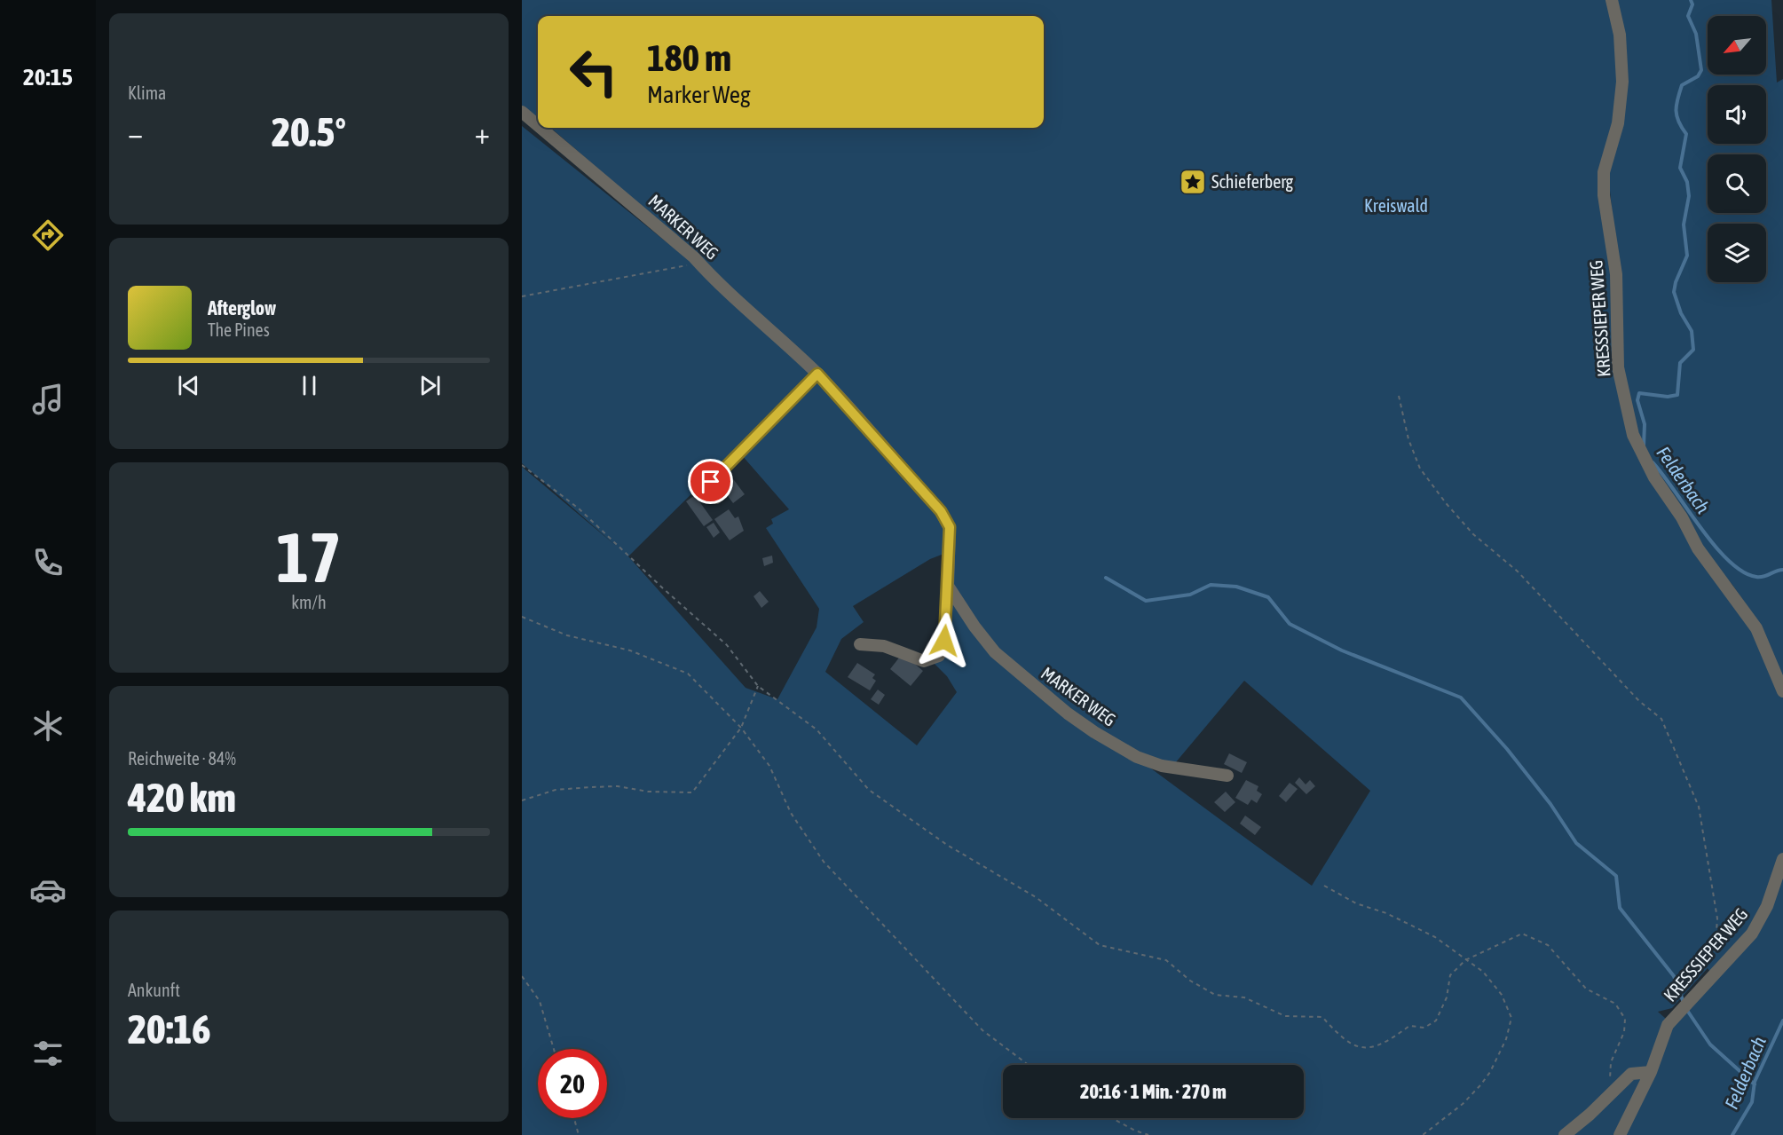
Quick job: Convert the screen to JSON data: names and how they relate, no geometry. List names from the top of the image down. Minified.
{"streets":{"street":["MARKER WEG","KRESSSIEPER WEG"]},"water":["Felderbach"],"parks":["Kreiswald"],"places":{"place":["Schieferberg"]},"north":"bottom left","page":{"tabs":"20:15","tile":["Klima",["17","km/h"],["Reichweite · 84%","420 km"],["Ankunft","20:16"]],"turn":["180 m","Marker Weg"],"heat":["−","20.5°","+"],"song":["Afterglow","The Pines"],"limit":"20","trip":"20:16 · 1 Min. · 270 m"}}
